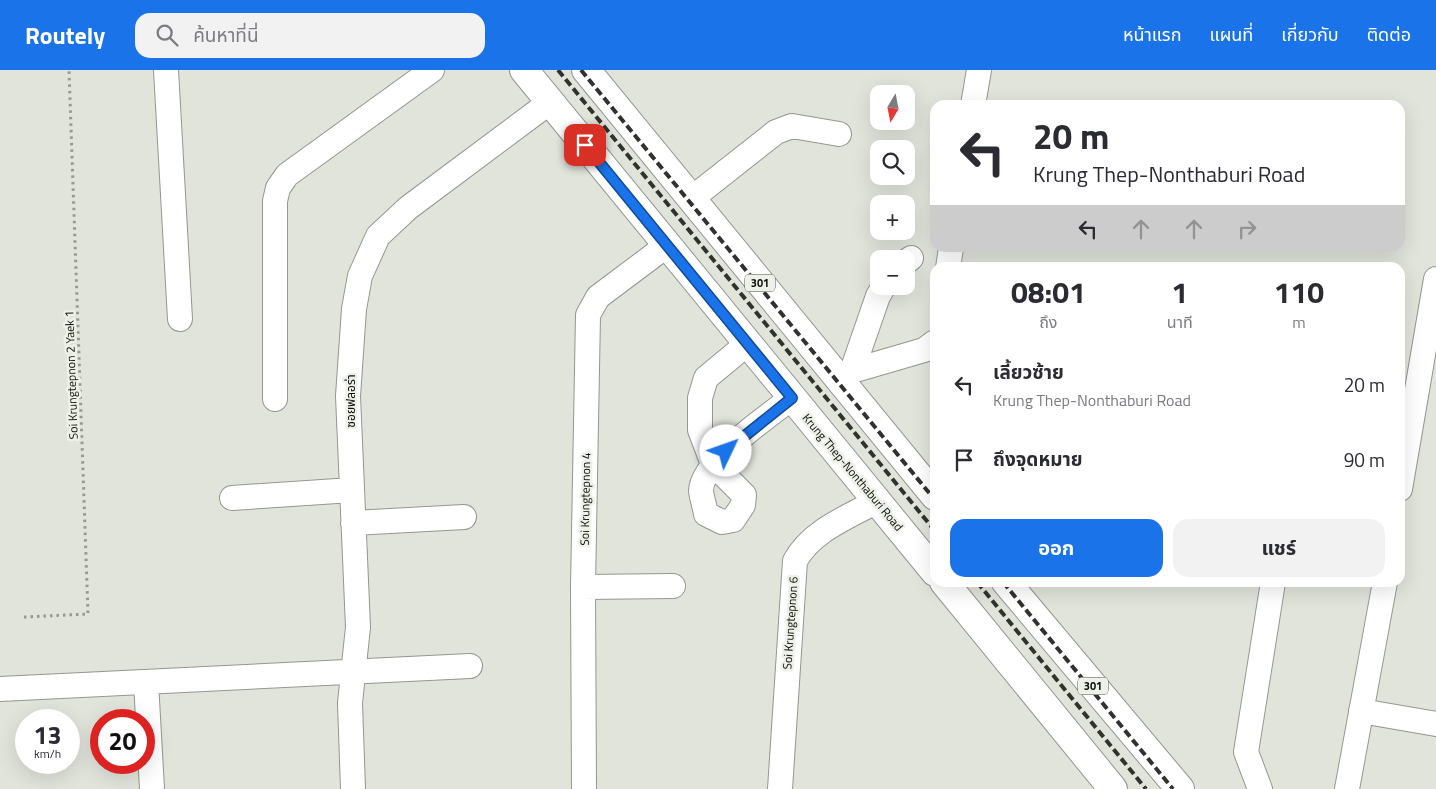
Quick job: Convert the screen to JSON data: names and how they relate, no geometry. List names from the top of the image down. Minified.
{"streets":{"main road":["301","Krung Thep-Nonthaburi Road"],"street":["ซอยฟลอร่า","Soi Krungtepnon 4","Soi Krungtepnon 6"],"path":["Soi Krungtepnon 2 Yaek 1"]},"crossings":[["ซอยฟลอร่า","Krung Thep-Nonthaburi Road"],["Krung Thep-Nonthaburi Road","Soi Krungtepnon 4"],["Krung Thep-Nonthaburi Road","Soi Krungtepnon 6"]],"north":"bottom","page":{"header":"Routely","search":"ค้นหาที่นี่","nav":["หน้าแรก","แผนที่","เกี่ยวกับ","ติดต่อ"],"map_buttons":["+","−"],"turn":["20 m","Krung Thep-Nonthaburi Road"],"eta":["08:01","ถึง","1","นาที","110","m"],"list":[{"name":"เลี้ยวซ้าย","note":"Krung Thep-Nonthaburi Road","value":"20 m"},{"name":"ถึงจุดหมาย","value":"90 m"}],"buttons":["ออก","แชร์"],"speed":"13 km/h","limit":"20"}}
